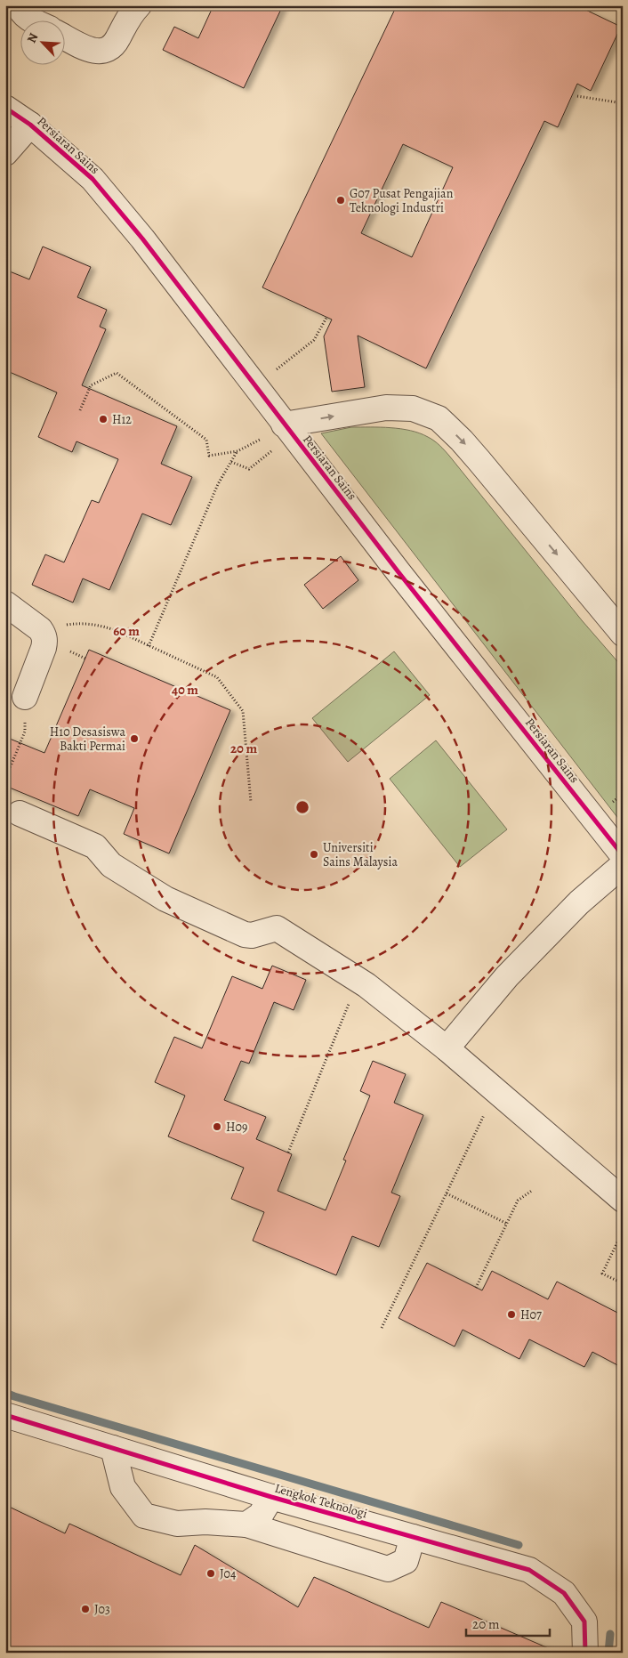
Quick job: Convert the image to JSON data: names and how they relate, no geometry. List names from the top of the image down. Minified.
{"streets":{"street":["Persiaran Sains","Lengkok Teknologi"]},"places":["G07 Pusat Pengajian Teknologi Industri","H12","H10 Desasiswa Bakti Permai","Universiti Sains Malaysia","H09","H07","J04","J03"],"scale_bar":"20 m","north":"top left","rings":["60 m","40 m","20 m"]}
